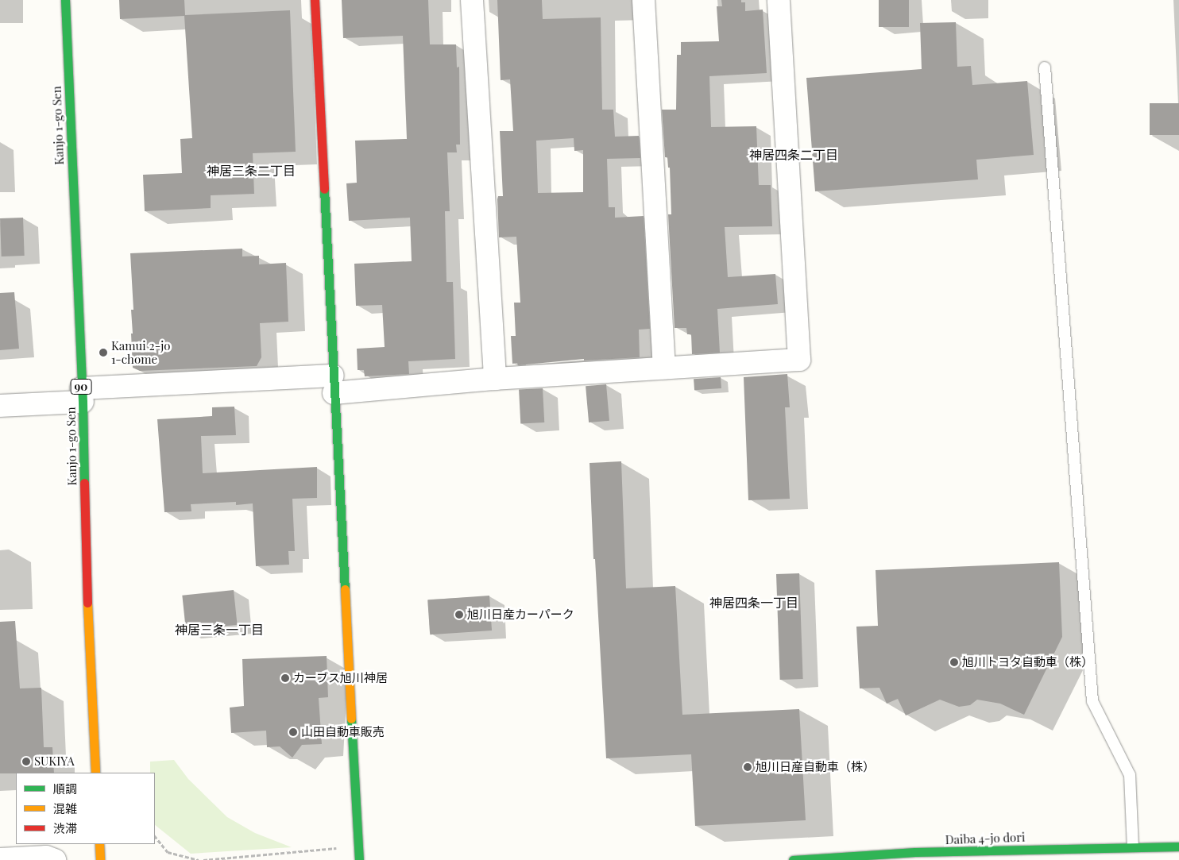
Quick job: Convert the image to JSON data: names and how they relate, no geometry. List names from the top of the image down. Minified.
{"streets":{"main road":["Kanjo 1-go Sen","90","Daiba 4-jo dori"]},"districts":["神居四条二丁目","神居三条二丁目","神居四条一丁目","神居三条一丁目"],"places":["Kamui 2-jo 1-chome","旭川日産カーパーク","旭川トヨタ自動車（株）","カーブス旭川神居","山田自動車販売","SUKIYA","旭川日産自動車（株）"],"legend":["順調","混雑","渋滞"]}
